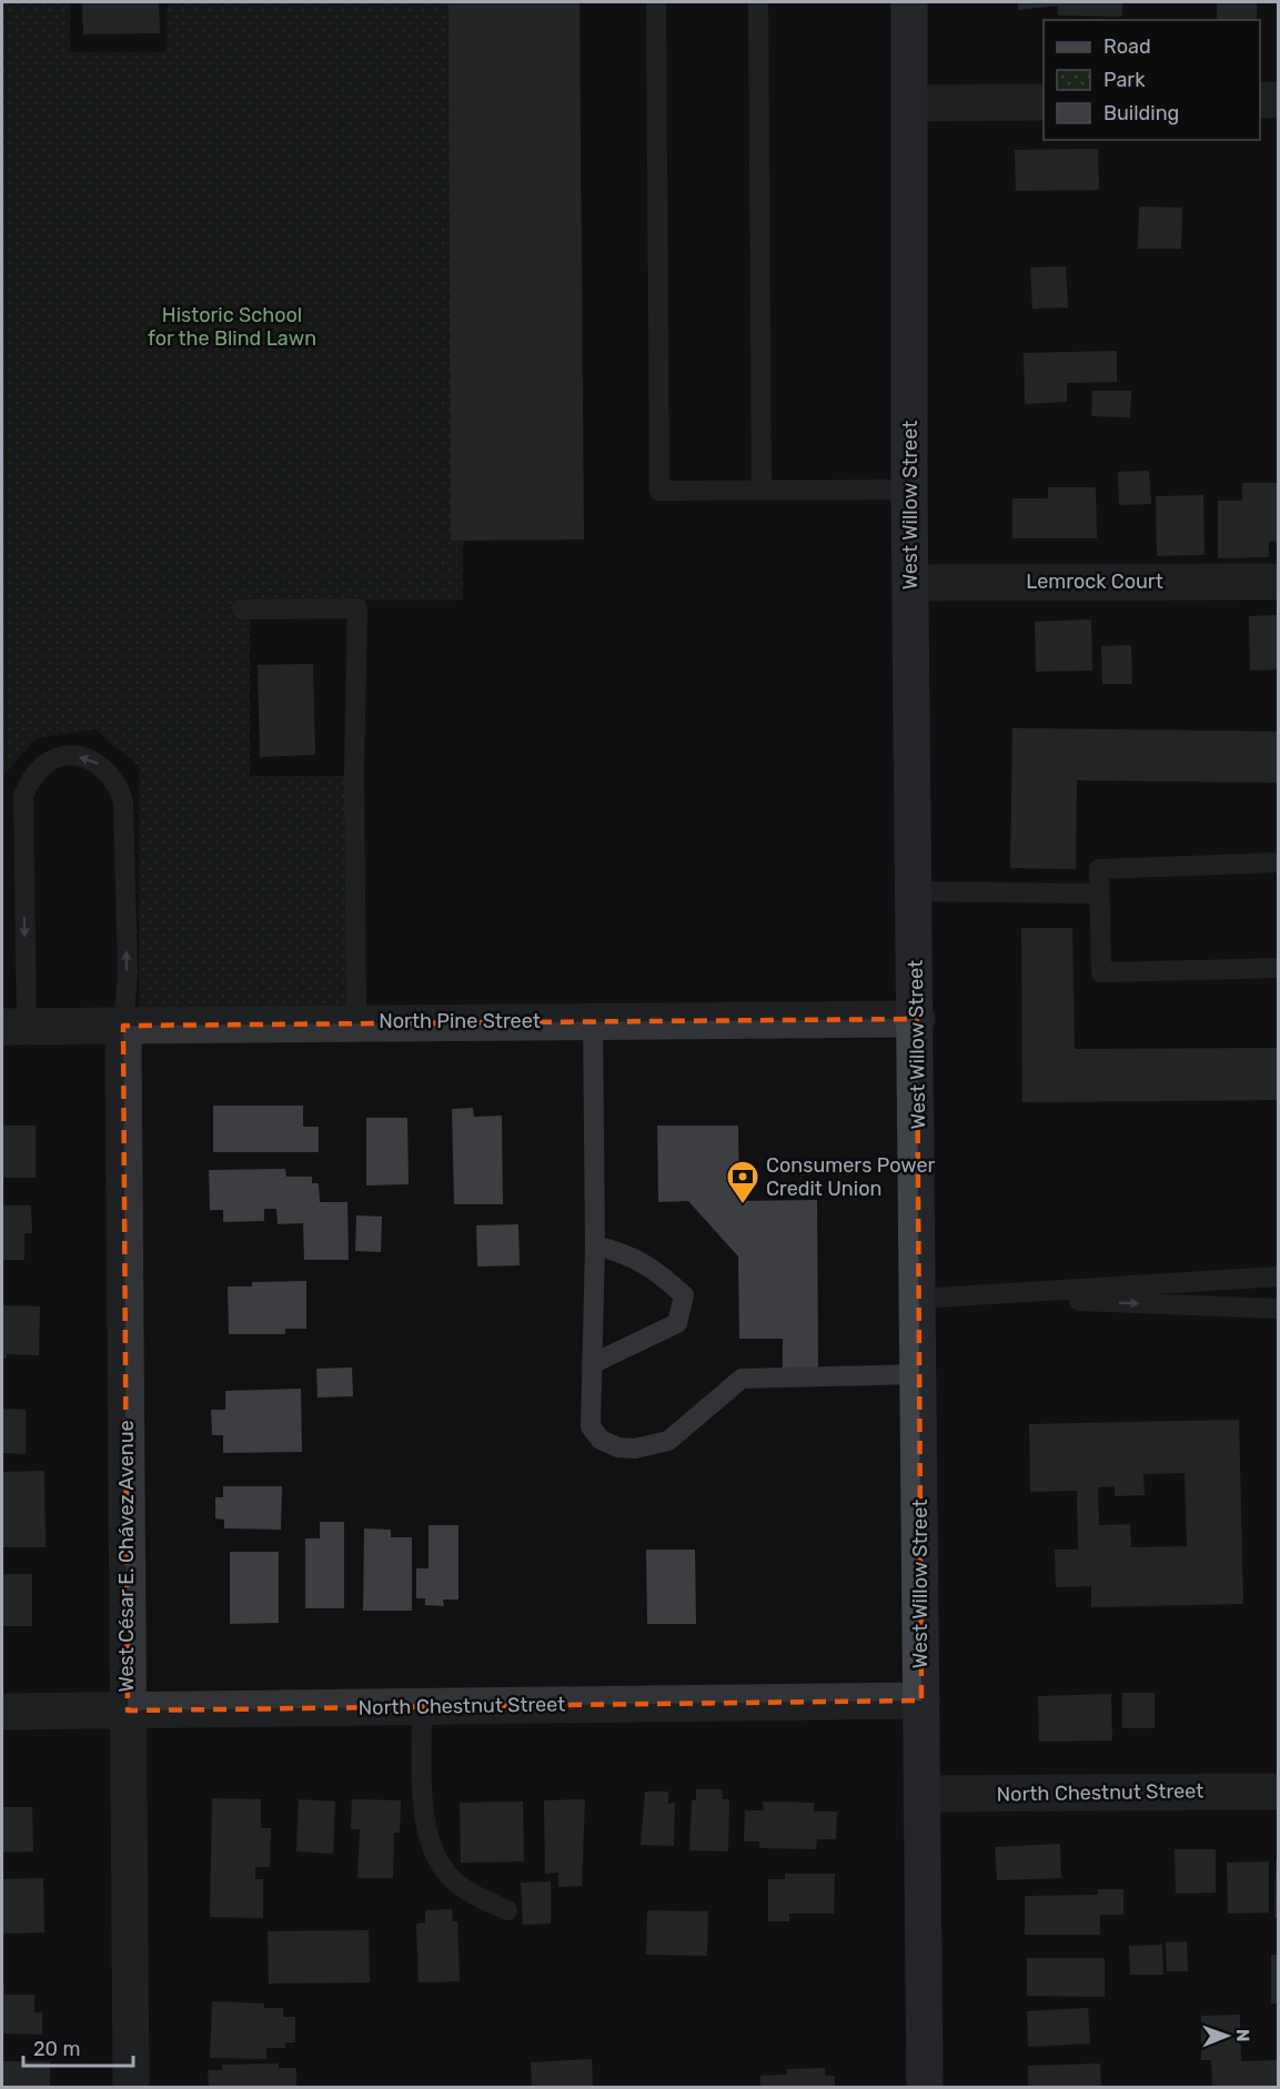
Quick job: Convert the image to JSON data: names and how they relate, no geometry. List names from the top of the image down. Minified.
{"streets":{"street":["West Willow Street","Lemrock Court","North Pine Street","West César E. Chávez Avenue","North Chestnut Street"]},"crossings":[["West Willow Street","Lemrock Court"],["West Willow Street","North Pine Street"],["West Willow Street","North Chestnut Street"],["North Pine Street","West César E. Chávez Avenue"],["West César E. Chávez Avenue","North Chestnut Street"]],"parks":["Historic School for the Blind Lawn"],"places":{"bank":["Consumers Power Credit Union"]},"legend":["Road","Park","Building"],"scale_bar":"20 m","north":"right"}
